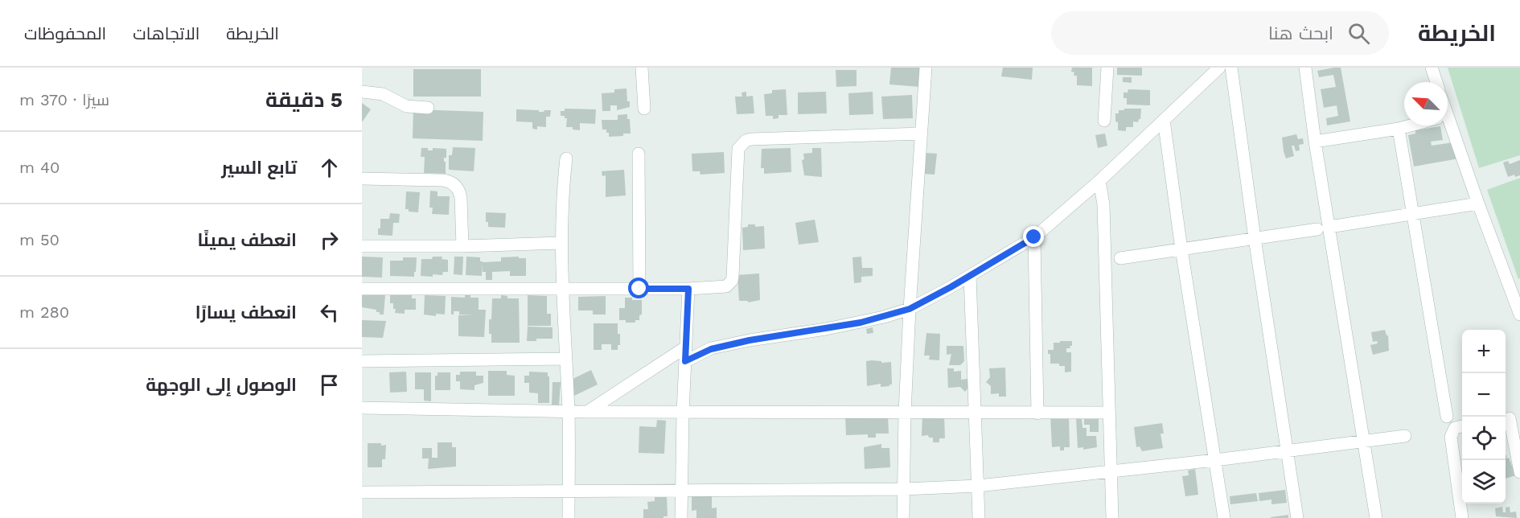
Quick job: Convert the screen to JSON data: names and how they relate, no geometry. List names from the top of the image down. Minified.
{"north":"top left","page":{"header":"الخريطة","search":"ابحث هنا","nav":["الخريطة","الاتجاهات","المحفوظات"],"heading":["5 دقيقة","سيرًا · 370 m"],"list":[["تابع السير","40 m"],["انعطف يمينًا","50 m"],["انعطف يسارًا","280 m"],"الوصول إلى الوجهة"],"map_buttons":["+","−"]}}
